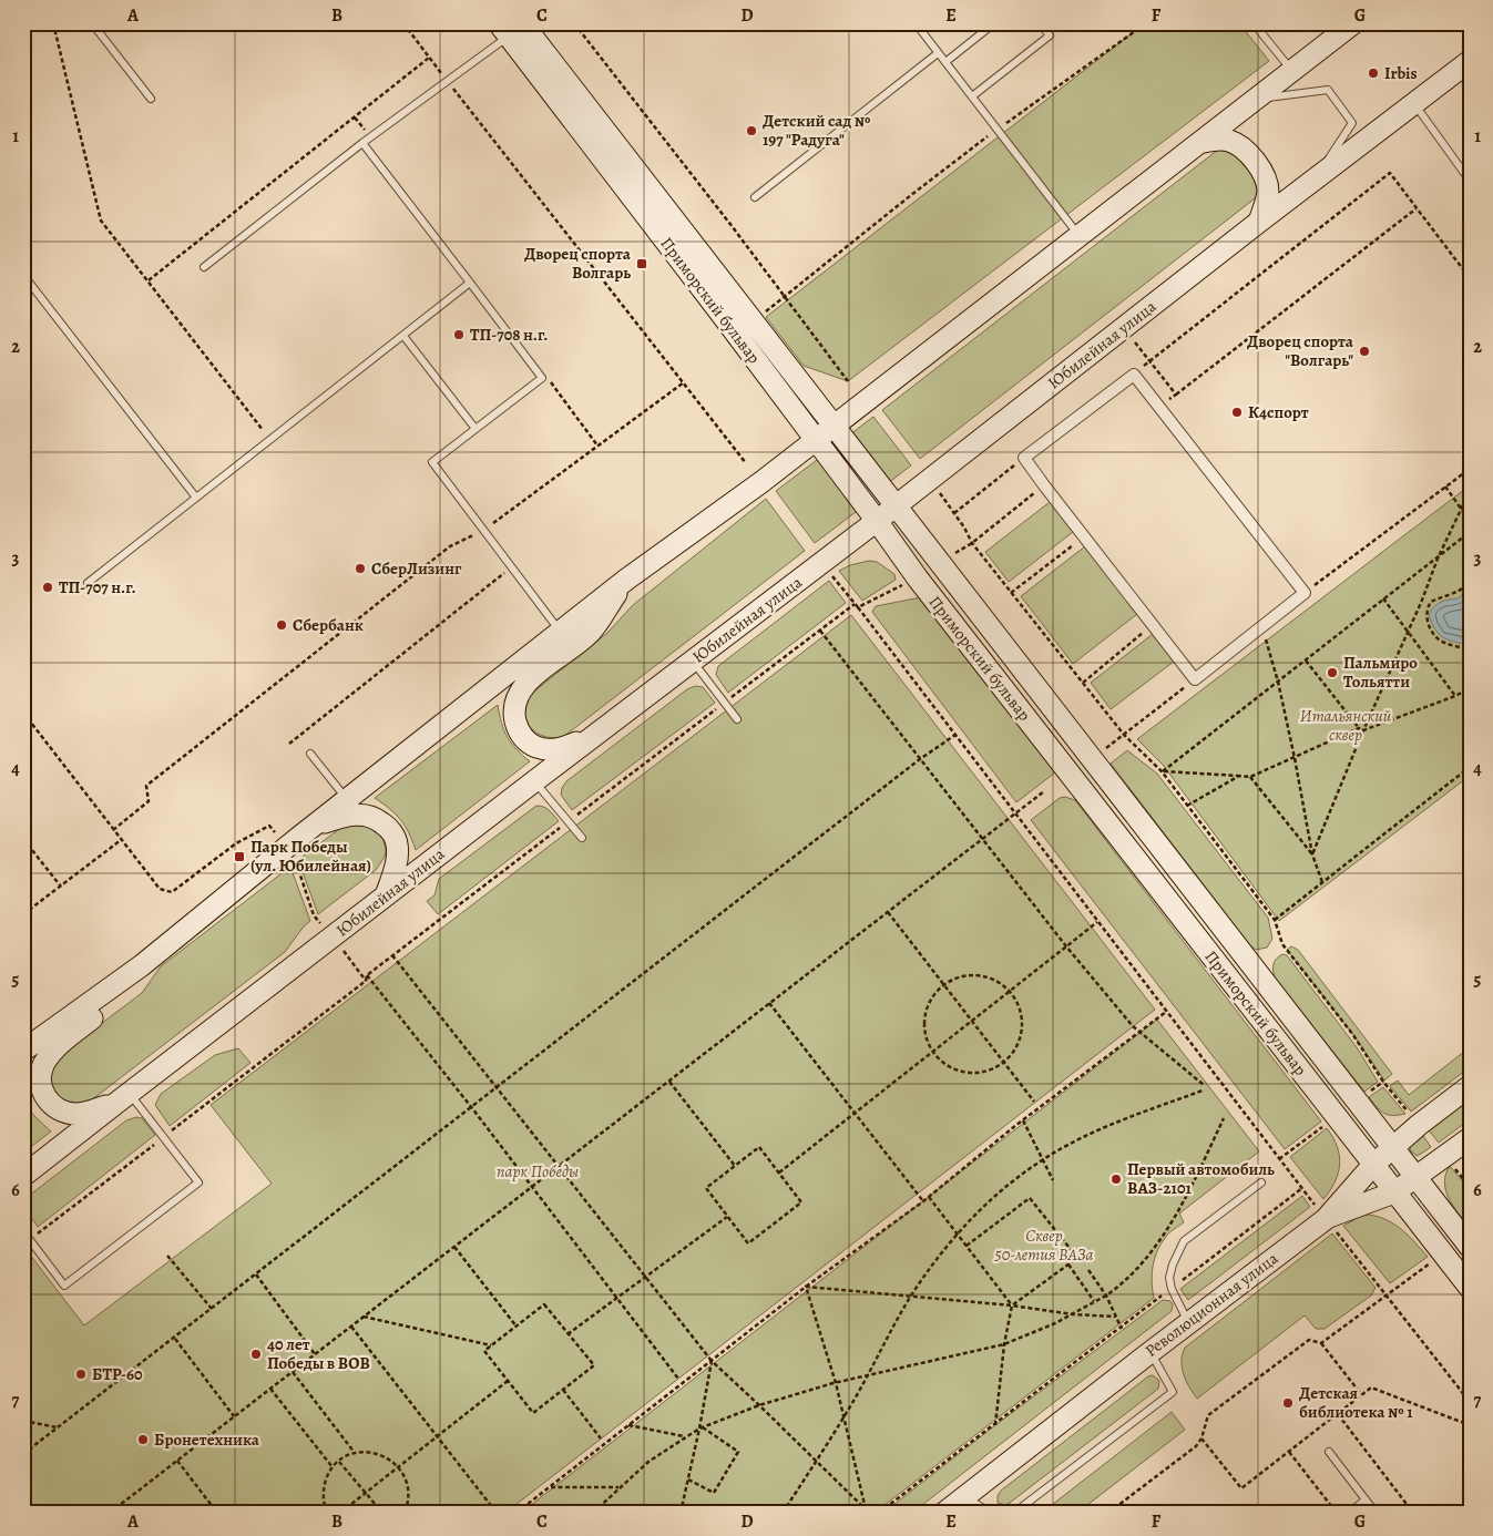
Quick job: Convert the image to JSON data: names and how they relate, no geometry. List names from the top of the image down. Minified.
{"streets":{"main road":["Приморский бульвар","Юбилейная улица","Революционная улица"]},"crossings":[["Приморский бульвар","Юбилейная улица"],["Приморский бульвар","Революционная улица"]],"parks":["Итальянский сквер","парк Победы","Сквер 50-летия ВАЗа"],"places":{"other":["Irbis","Детский сад № 197 \"Радуга\"","ТП-708 н.г.","Дворец спорта \"Волгарь\"","К4спорт","СберЛизинг","ТП-707 н.г.","Сбербанк","Пальмиро Тольятти","Первый автомобиль ВАЗ-2101","40 лет Победы в ВОВ","БТР-60","Детская библиотека № 1","Бронетехника"],"transit":["Дворец спорта Волгарь","Парк Победы (ул. Юбилейная)"]},"grid":{"columns":["A","B","C","D","E","F","G"],"rows":["1","2","3","4","5","6","7"]}}
